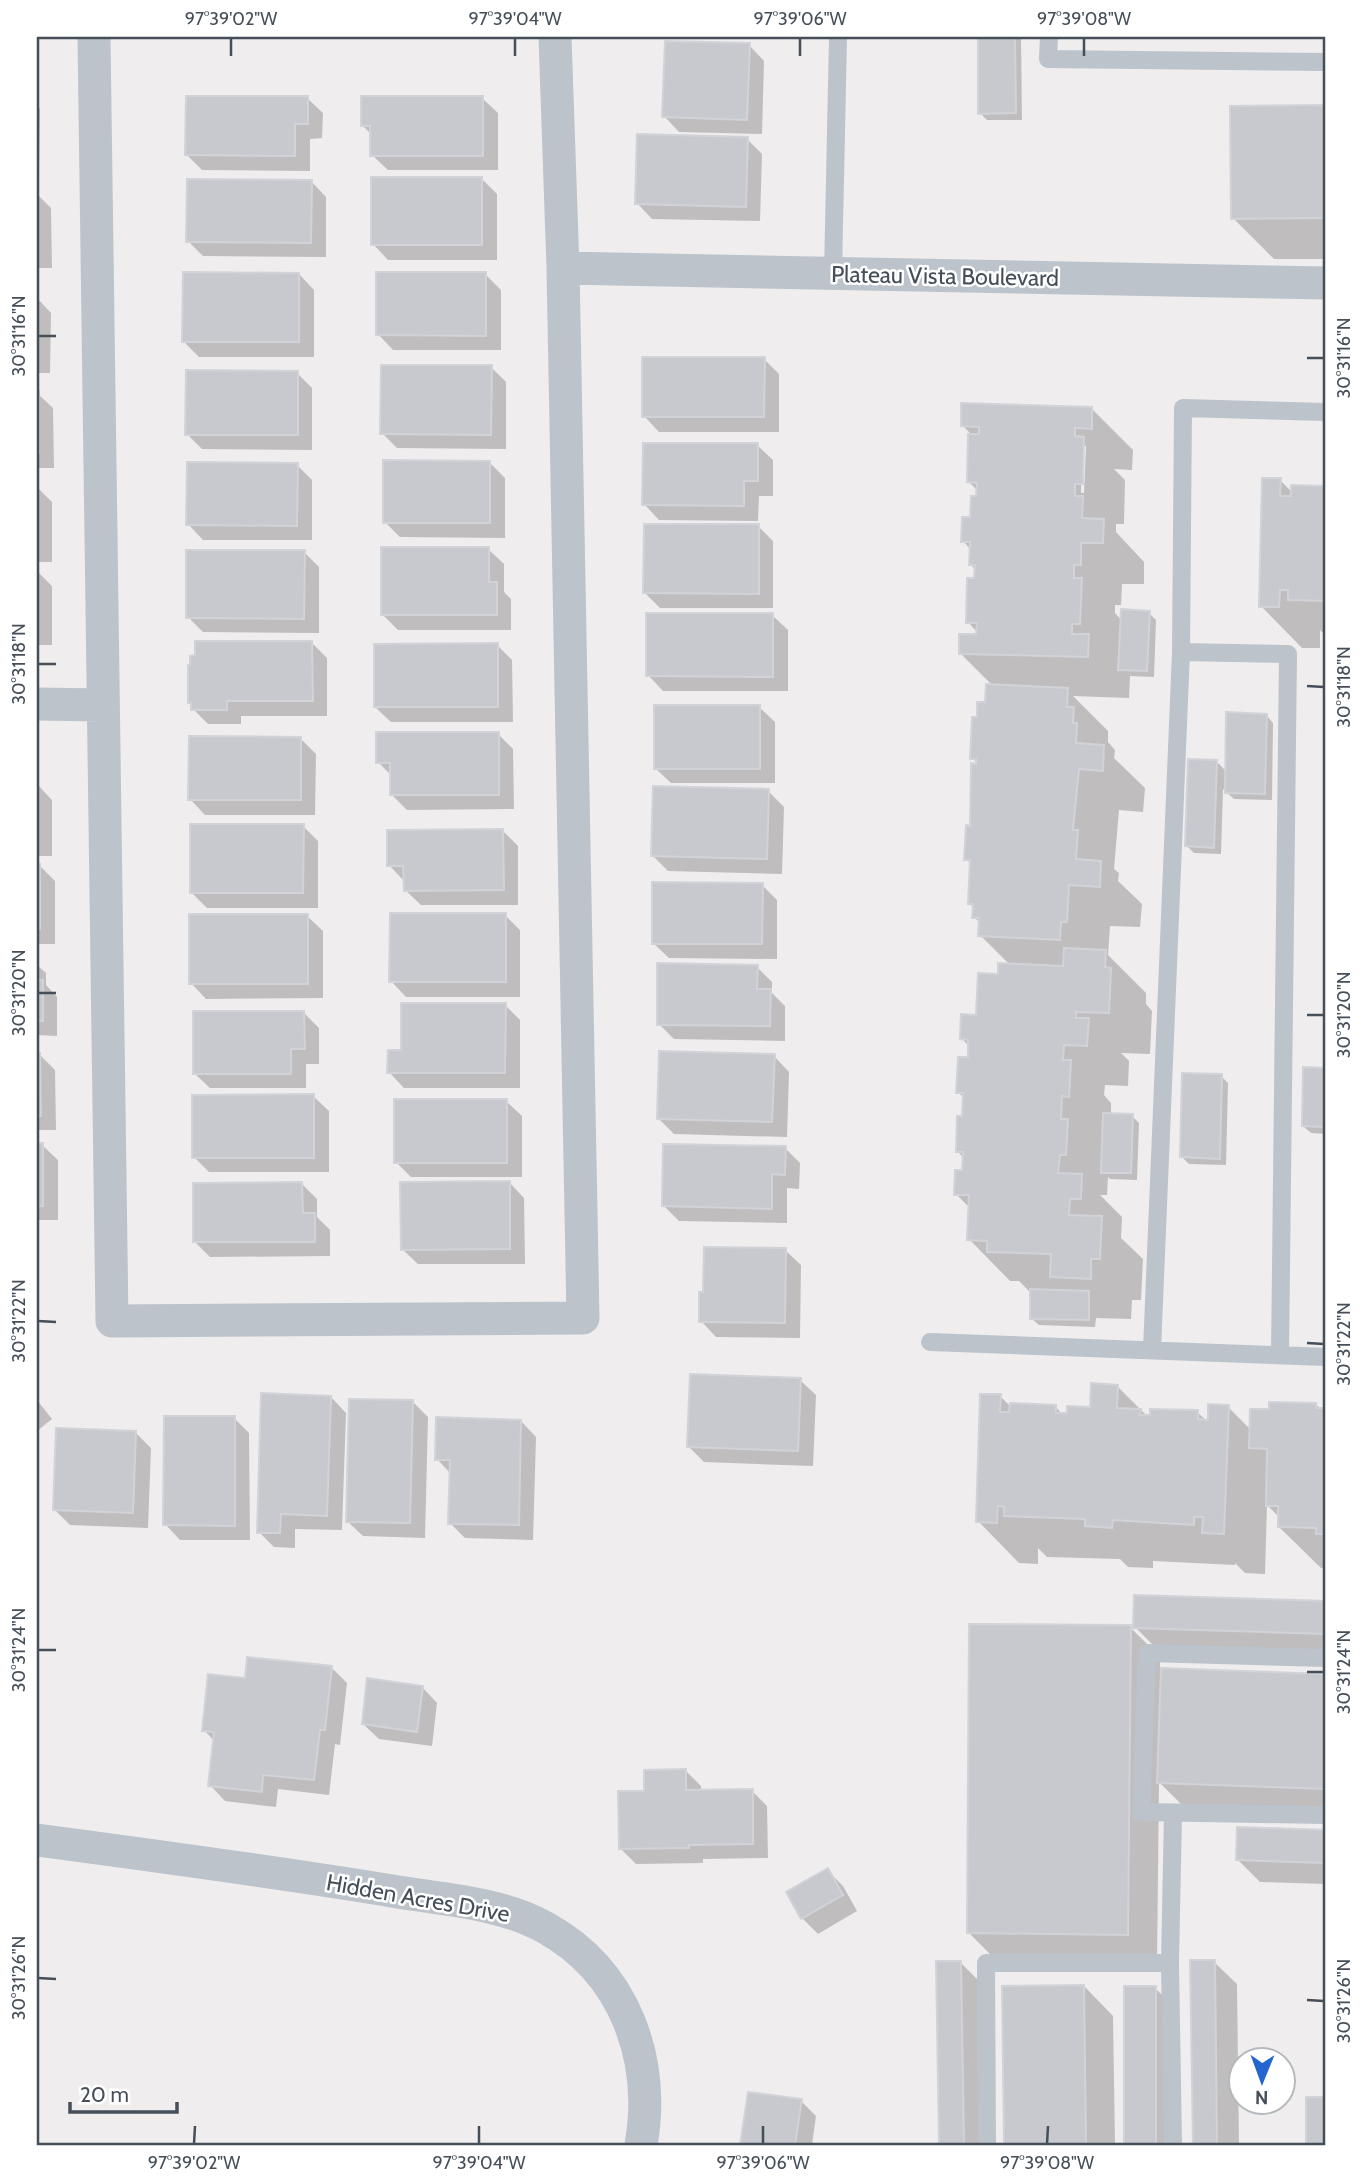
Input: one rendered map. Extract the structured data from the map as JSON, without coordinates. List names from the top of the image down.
{
  "streets": {
    "street": ["Plateau Vista Boulevard", "Hidden Acres Drive"]
  },
  "scale_bar": "20 m",
  "north": "bottom",
  "coordinates": [
    "97°39'02\"W",
    "97°39'04\"W",
    "97°39'06\"W",
    "97°39'08\"W",
    "30°31'16\"N",
    "30°31'18\"N",
    "30°31'20\"N",
    "30°31'22\"N",
    "30°31'24\"N",
    "30°31'26\"N"
  ]
}
